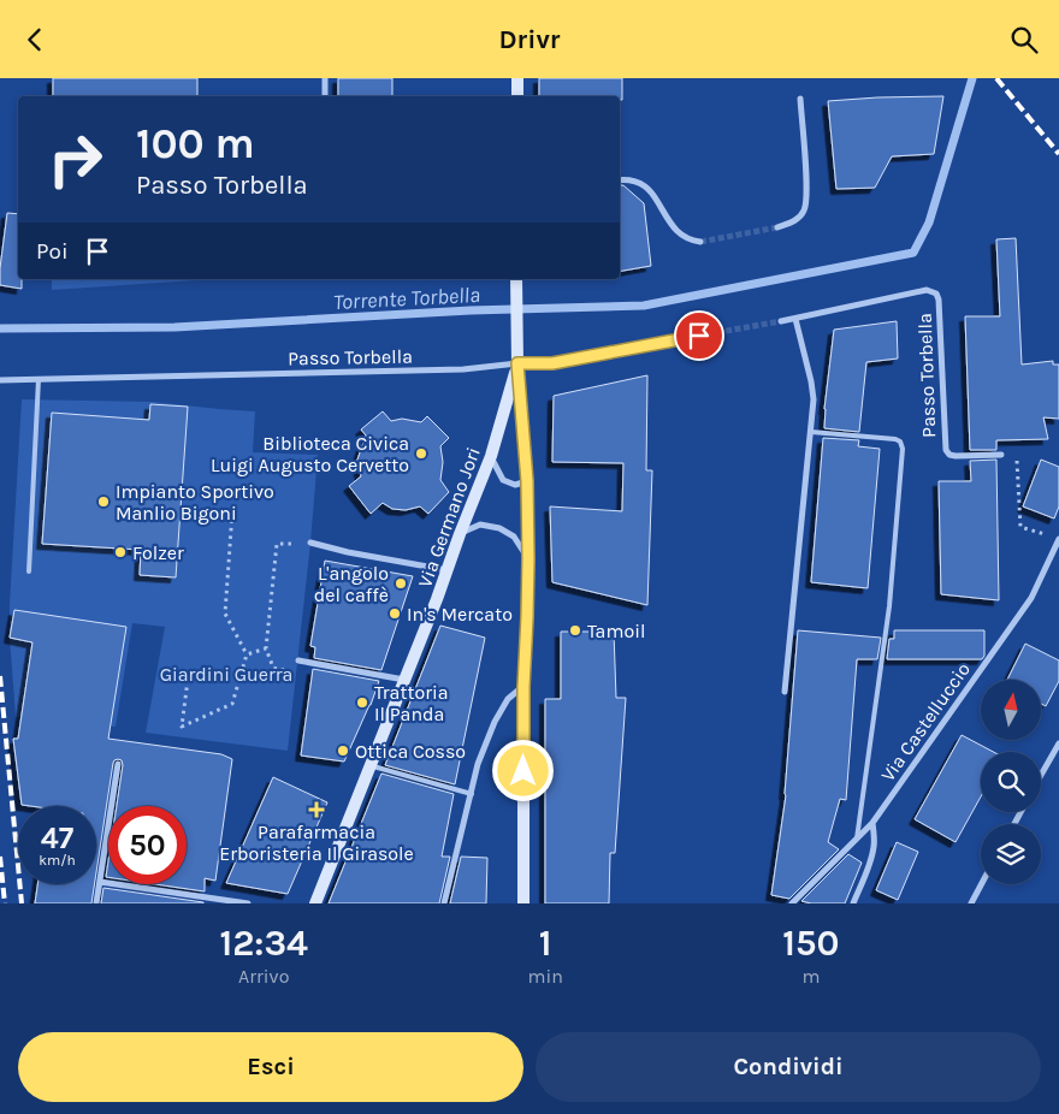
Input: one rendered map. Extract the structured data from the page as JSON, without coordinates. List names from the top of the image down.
{
  "streets": {
    "main road": ["Via Germano Jori"],
    "street": ["Passo Torbella", "Via Castelluccio"]
  },
  "crossings": [
    ["Passo Torbella", "Via Germano Jori"]
  ],
  "water": ["Torrente Torbella"],
  "parks": ["Giardini Guerra"],
  "places": {
    "other": [
      "Biblioteca Civica Luigi Augusto Cervetto",
      "Impianto Sportivo Manlio Bigoni",
      "Folzer",
      "L'angolo del caffè",
      "In's Mercato",
      "Tamoil",
      "Trattoria Il Panda",
      "Ottica Cosso"
    ],
    "health": ["Parafarmacia Erboristeria Il Girasole"]
  },
  "north": "top",
  "page": {
    "header": "Drivr",
    "turn": ["100 m", "Passo Torbella"],
    "then": "Poi",
    "speed": "47 km/h",
    "limit": "50",
    "eta": [
      "12:34",
      "Arrivo",
      "1",
      "min",
      "150",
      "m"
    ],
    "buttons": ["Esci", "Condividi"]
  }
}
